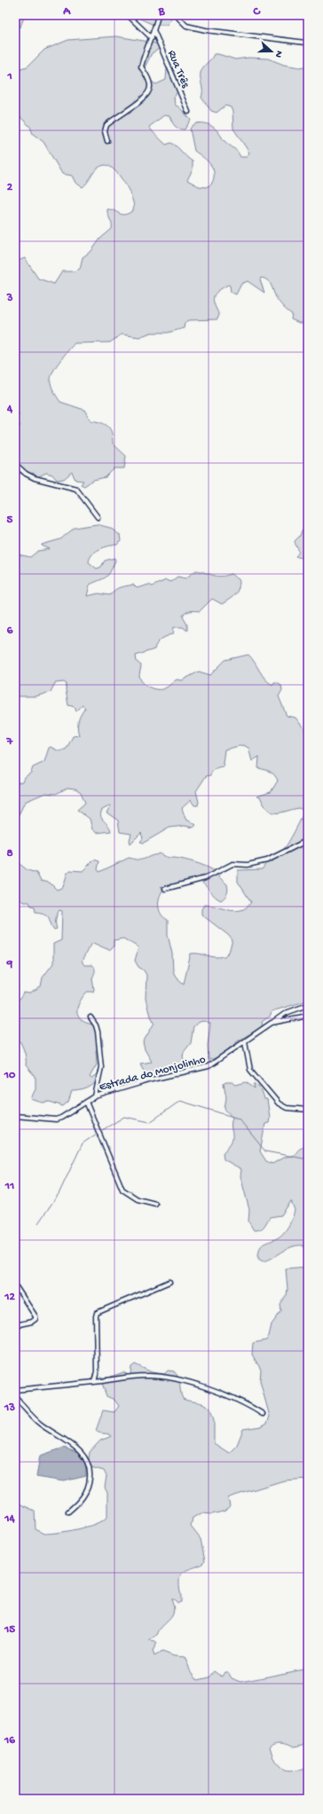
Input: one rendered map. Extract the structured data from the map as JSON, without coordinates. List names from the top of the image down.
{
  "streets": {
    "street": ["Rua Três", "Estrada do Monjolinho"]
  },
  "north": "right",
  "grid": {
    "columns": ["A", "B", "C"],
    "rows": [
      "1",
      "2",
      "3",
      "4",
      "5",
      "6",
      "7",
      "8",
      "9",
      "10",
      "11",
      "12",
      "13",
      "14",
      "15",
      "16"
    ]
  }
}
